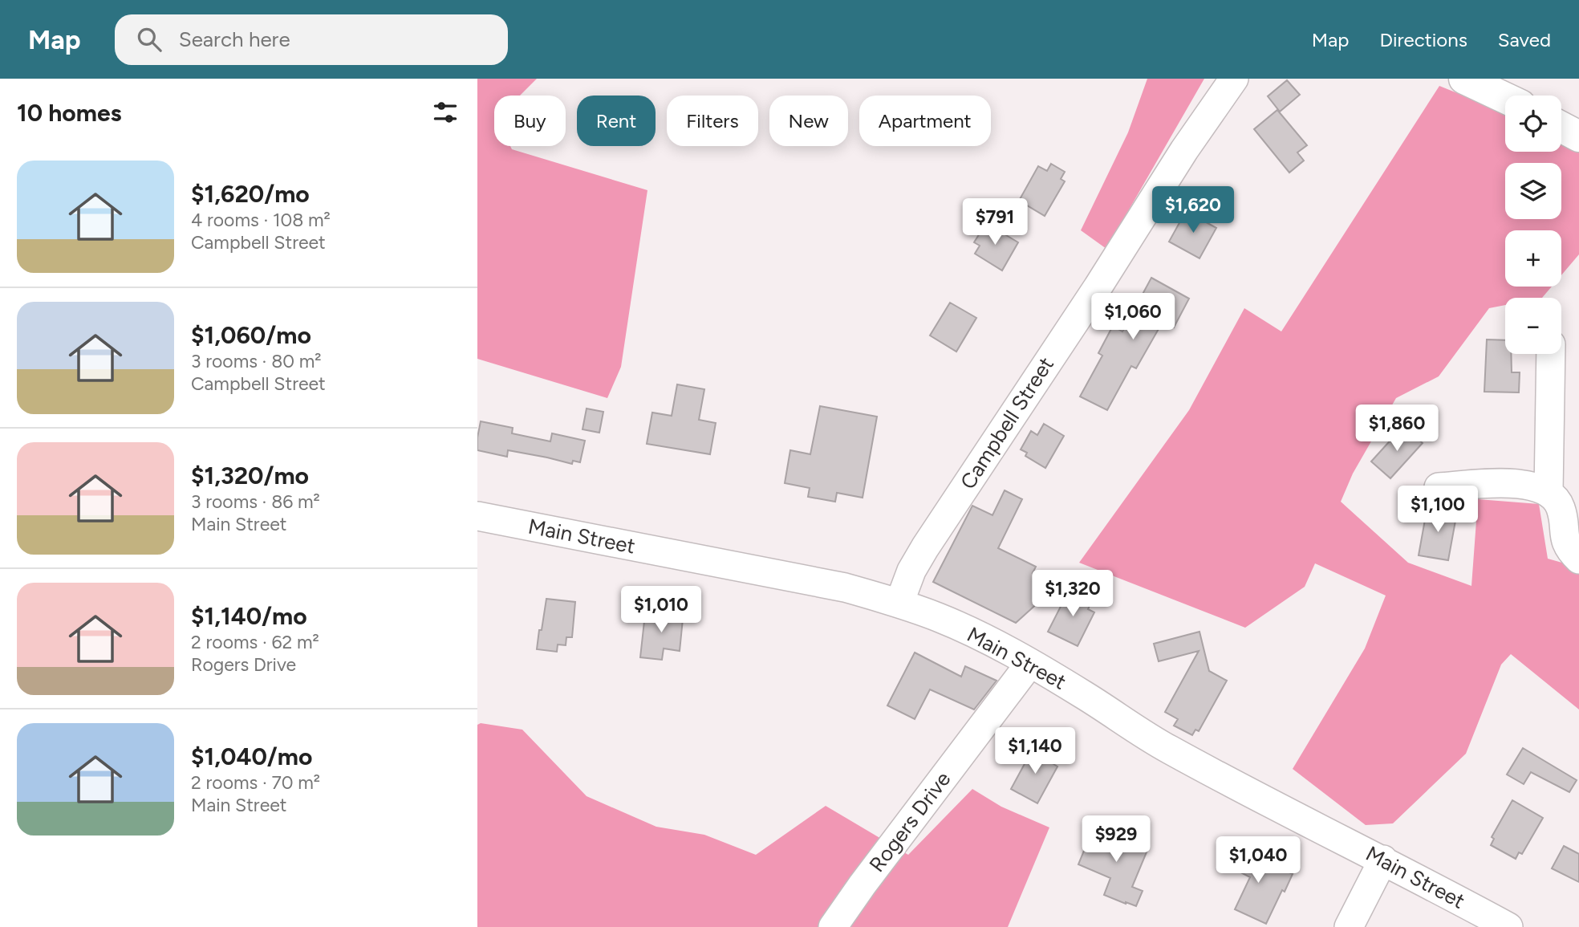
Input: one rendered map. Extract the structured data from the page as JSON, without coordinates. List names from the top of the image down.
{
  "streets": {
    "street": ["Campbell Street", "Main Street", "Rogers Drive"]
  },
  "crossings": [
    ["Campbell Street", "Main Street"],
    ["Main Street", "Rogers Drive"]
  ],
  "page": {
    "header": "Map",
    "search": "Search here",
    "nav": ["Map", "Directions", "Saved"],
    "heading": "10 homes",
    "map_buttons": ["+", "−"],
    "chip": [
      "Buy",
      "Rent",
      "Filters",
      "New",
      "Apartment"
    ],
    "list": [
      {
        "name": "$1,620/mo",
        "note": "4 rooms · 108 m² · Campbell Street"
      },
      {
        "name": "$1,060/mo",
        "note": "3 rooms · 80 m² · Campbell Street"
      },
      {
        "name": "$1,320/mo",
        "note": "3 rooms · 86 m² · Main Street"
      },
      {
        "name": "$1,140/mo",
        "note": "2 rooms · 62 m² · Rogers Drive"
      },
      {
        "name": "$1,040/mo",
        "note": "2 rooms · 70 m² · Main Street"
      }
    ],
    "price": [
      "$1,620",
      "$791",
      "$1,060",
      "$1,860",
      "$1,100",
      "$1,320",
      "$1,010",
      "$1,140",
      "$929",
      "$1,040"
    ]
  }
}
